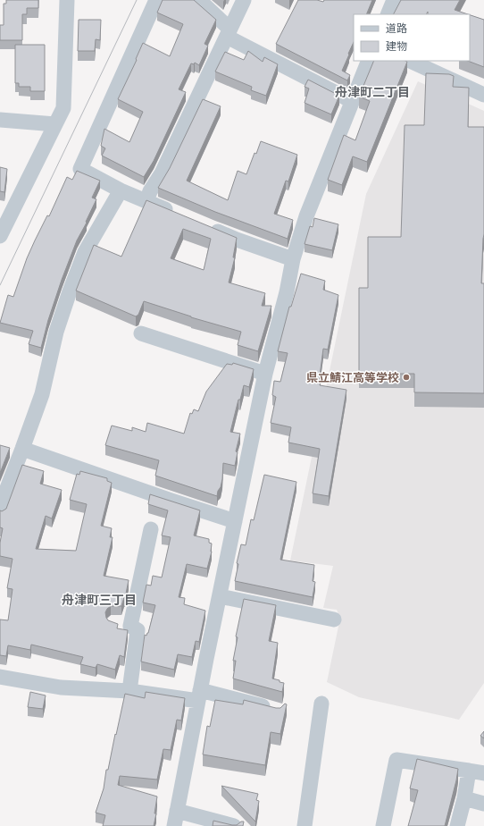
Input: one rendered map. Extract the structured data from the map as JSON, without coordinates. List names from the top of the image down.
{
  "districts": ["舟津町二丁目", "舟津町三丁目"],
  "places": ["県立鯖江高等学校"],
  "legend": ["道路", "建物"]
}
